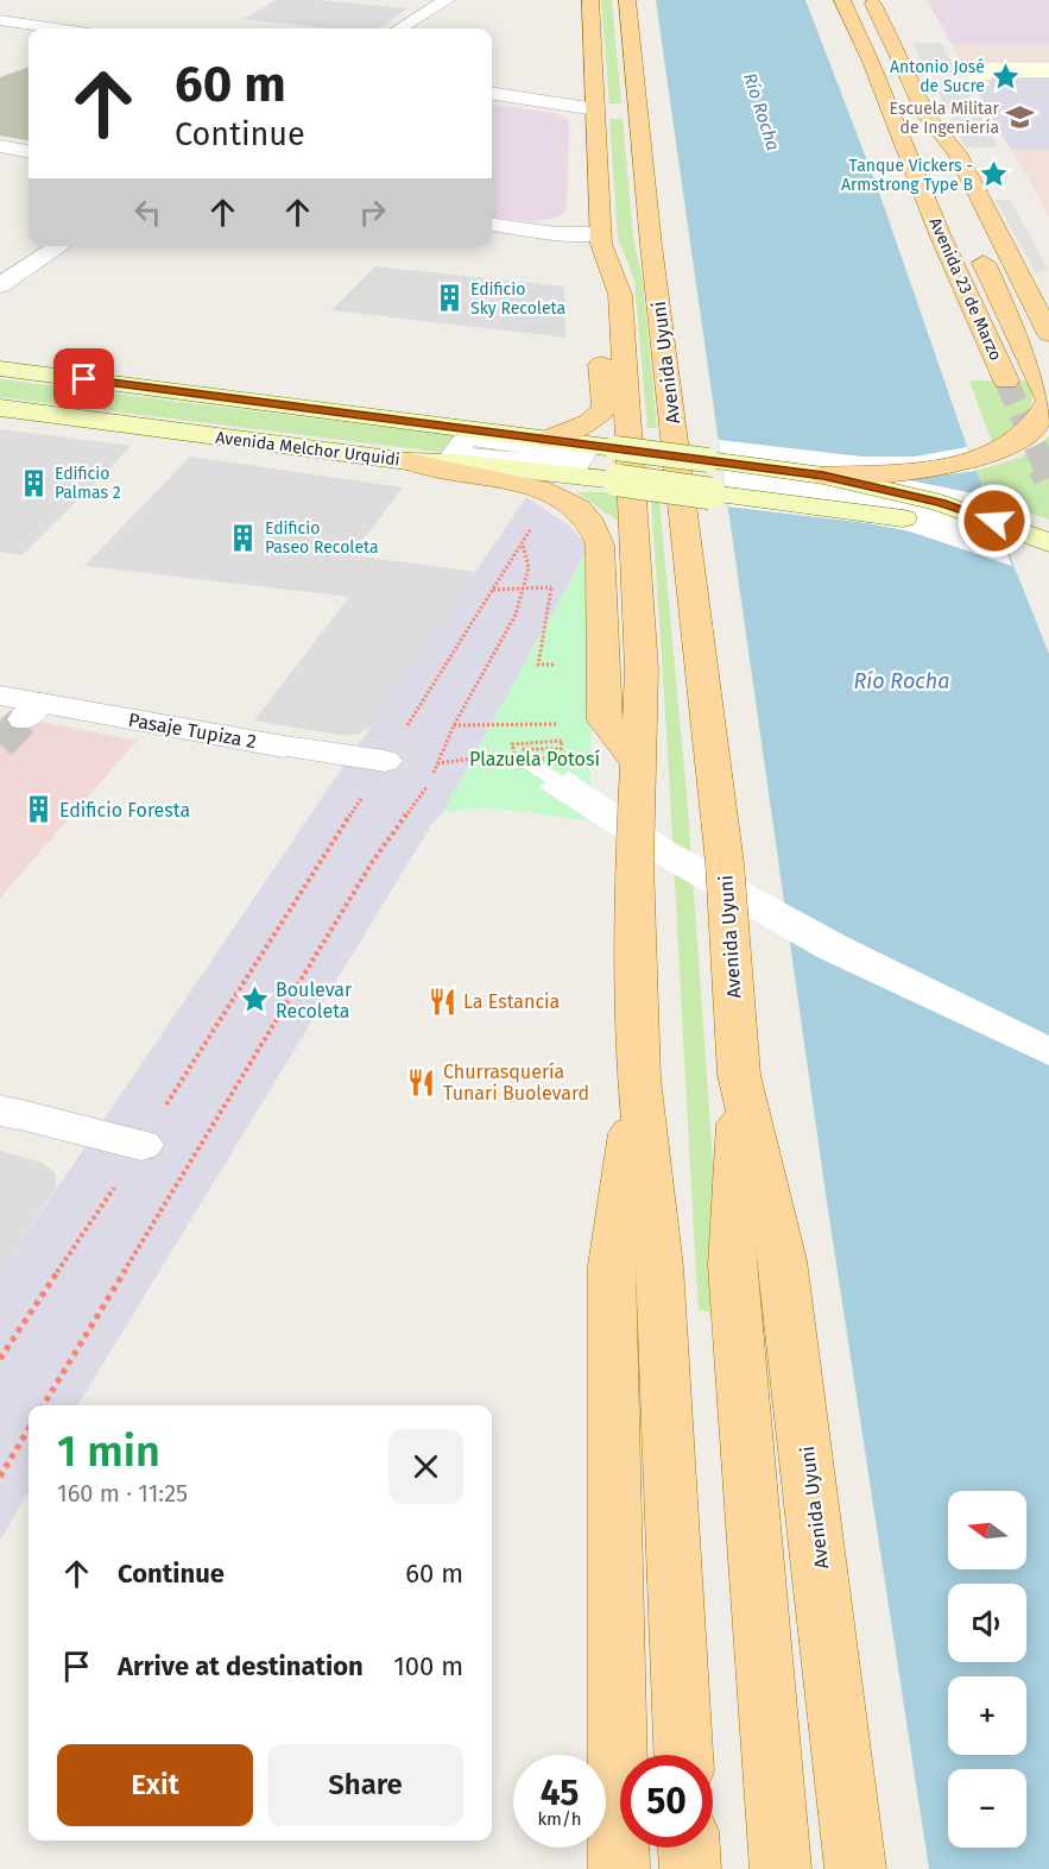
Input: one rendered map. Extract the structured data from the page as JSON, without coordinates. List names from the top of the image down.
{
  "streets": {
    "main road": ["Avenida 23 de Marzo", "Avenida Uyuni", "Avenida Melchor Urquidi"],
    "street": ["Pasaje Tupiza 2"]
  },
  "water": ["Río Rocha"],
  "parks": ["Plazuela Potosí"],
  "places": {
    "place": ["Antonio José de Sucre", "Tanque Vickers - Armstrong Type B", "Boulevar Recoleta"],
    "school or university": ["Escuela Militar de Ingeniería"],
    "building": [
      "Edificio Sky Recoleta",
      "Edificio Palmas 2",
      "Edificio Paseo Recoleta",
      "Edificio Foresta"
    ],
    "restaurant": ["La Estancia", "Churrasquería Tunari Buolevard"]
  },
  "north": "left",
  "page": {
    "turn": ["60 m", "Continue"],
    "heading": ["1 min", "160 m · 11:25"],
    "map_buttons": ["+", "−"],
    "list": [
      {
        "name": "Continue",
        "value": "60 m"
      },
      {
        "name": "Arrive at destination",
        "value": "100 m"
      }
    ],
    "buttons": ["Exit", "Share"],
    "speed": "45 km/h",
    "limit": "50"
  }
}
